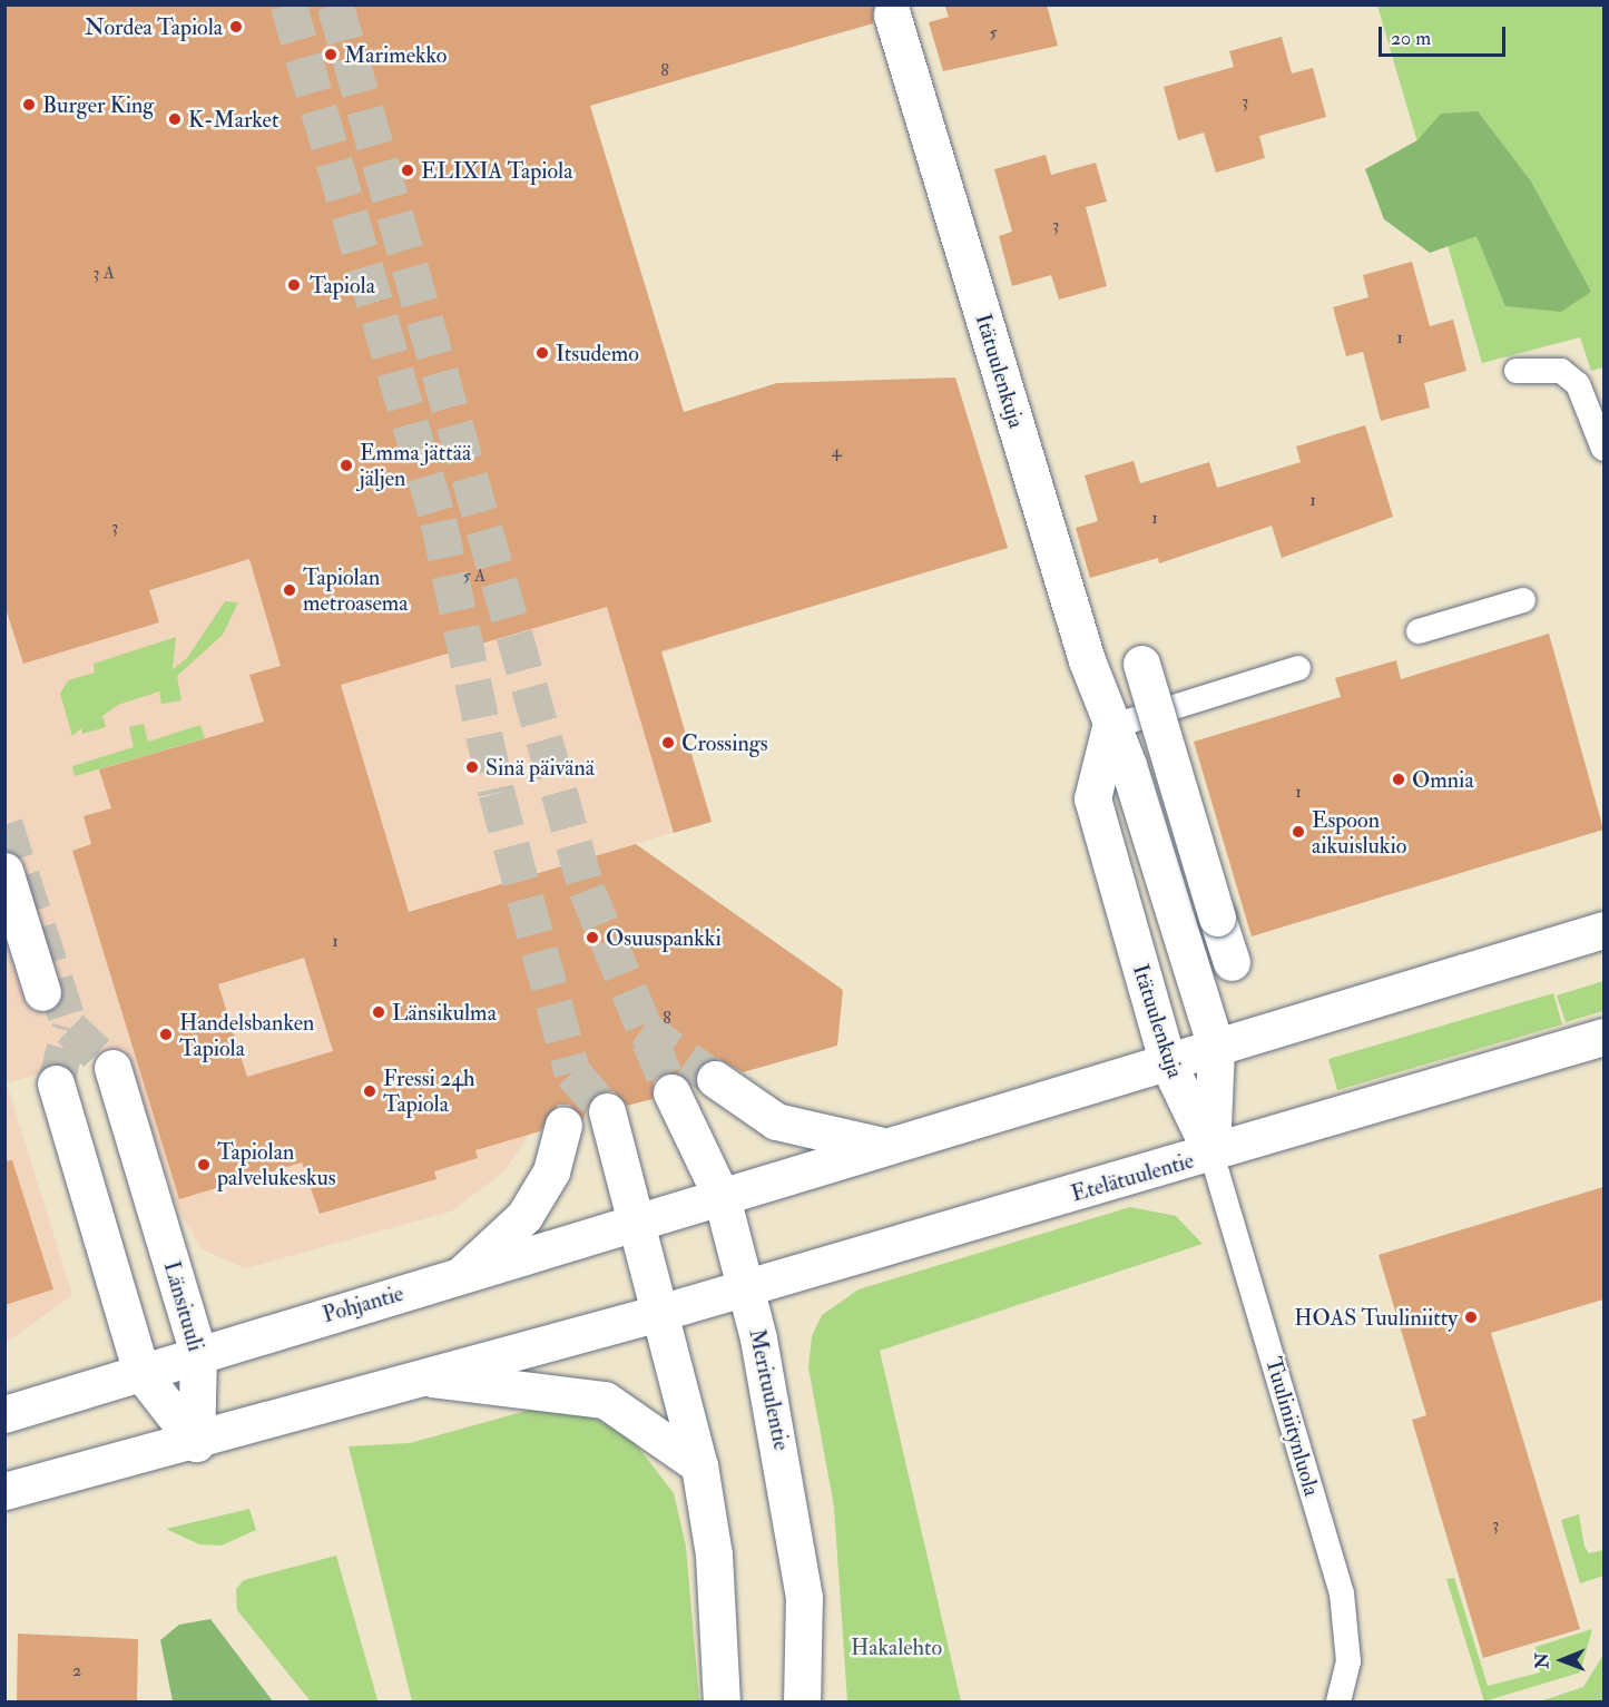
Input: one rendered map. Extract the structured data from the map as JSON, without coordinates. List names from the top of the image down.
{
  "streets": {
    "main road": [
      "Itätuulenkuja",
      "Etelätuulentie",
      "Pohjantie",
      "Länsituuli",
      "Merituulentie"
    ],
    "lane": ["Tuuliniitynluola"]
  },
  "crossings": [
    ["Itätuulenkuja", "Etelätuulentie"],
    ["Itätuulenkuja", "Tuuliniitynluola"],
    ["Etelätuulentie", "Merituulentie"],
    ["Etelätuulentie", "Tuuliniitynluola"],
    ["Pohjantie", "Länsituuli"],
    ["Pohjantie", "Merituulentie"]
  ],
  "parks": ["Hakalehto"],
  "places": [
    "Nordea Tapiola",
    "Marimekko",
    "Burger King",
    "K-Market",
    "ELIXIA Tapiola",
    "Tapiola",
    "Itsudemo",
    "Emma jättää jäljen",
    "Tapiolan metroasema",
    "Crossings",
    "Sinä päivänä",
    "Omnia",
    "Espoon aikuislukio",
    "Osuuspankki",
    "Länsikulma",
    "Handelsbanken Tapiola",
    "Fressi 24h Tapiola",
    "Tapiolan palvelukeskus",
    "HOAS Tuuliniitty"
  ],
  "house_numbers": [
    "5",
    "8",
    "3",
    "3",
    "3 A",
    "1",
    "4",
    "1",
    "1",
    "3",
    "5 A",
    "1",
    "1",
    "8",
    "3",
    "2"
  ],
  "scale_bar": "20 m",
  "north": "left"
}
